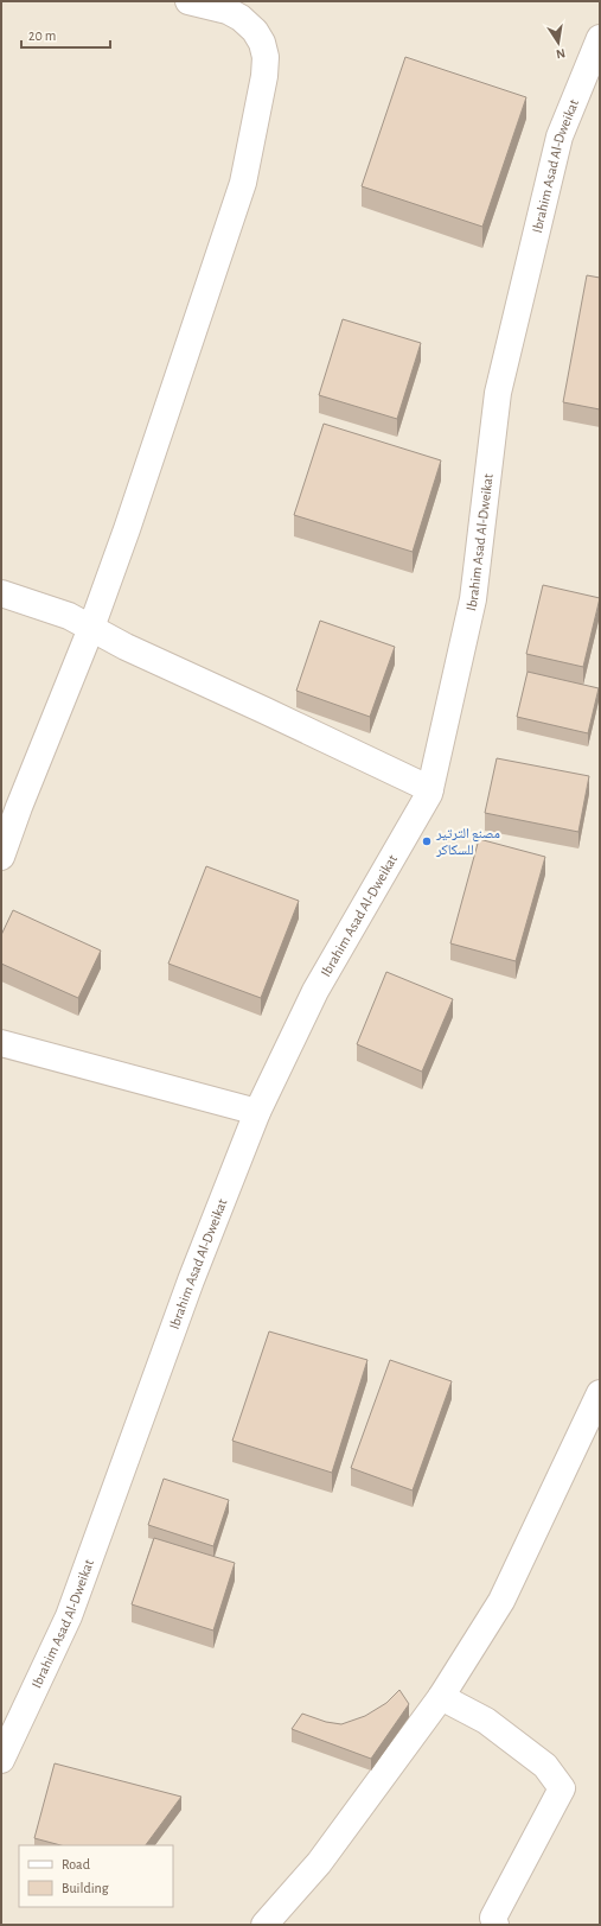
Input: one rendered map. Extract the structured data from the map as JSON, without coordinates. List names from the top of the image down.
{
  "streets": {
    "street": ["Ibrahim Asad Al-Dweikat"]
  },
  "places": ["مصنع الترتير للسكاكر"],
  "legend": ["Road", "Building"],
  "scale_bar": "20 m",
  "north": "bottom"
}
